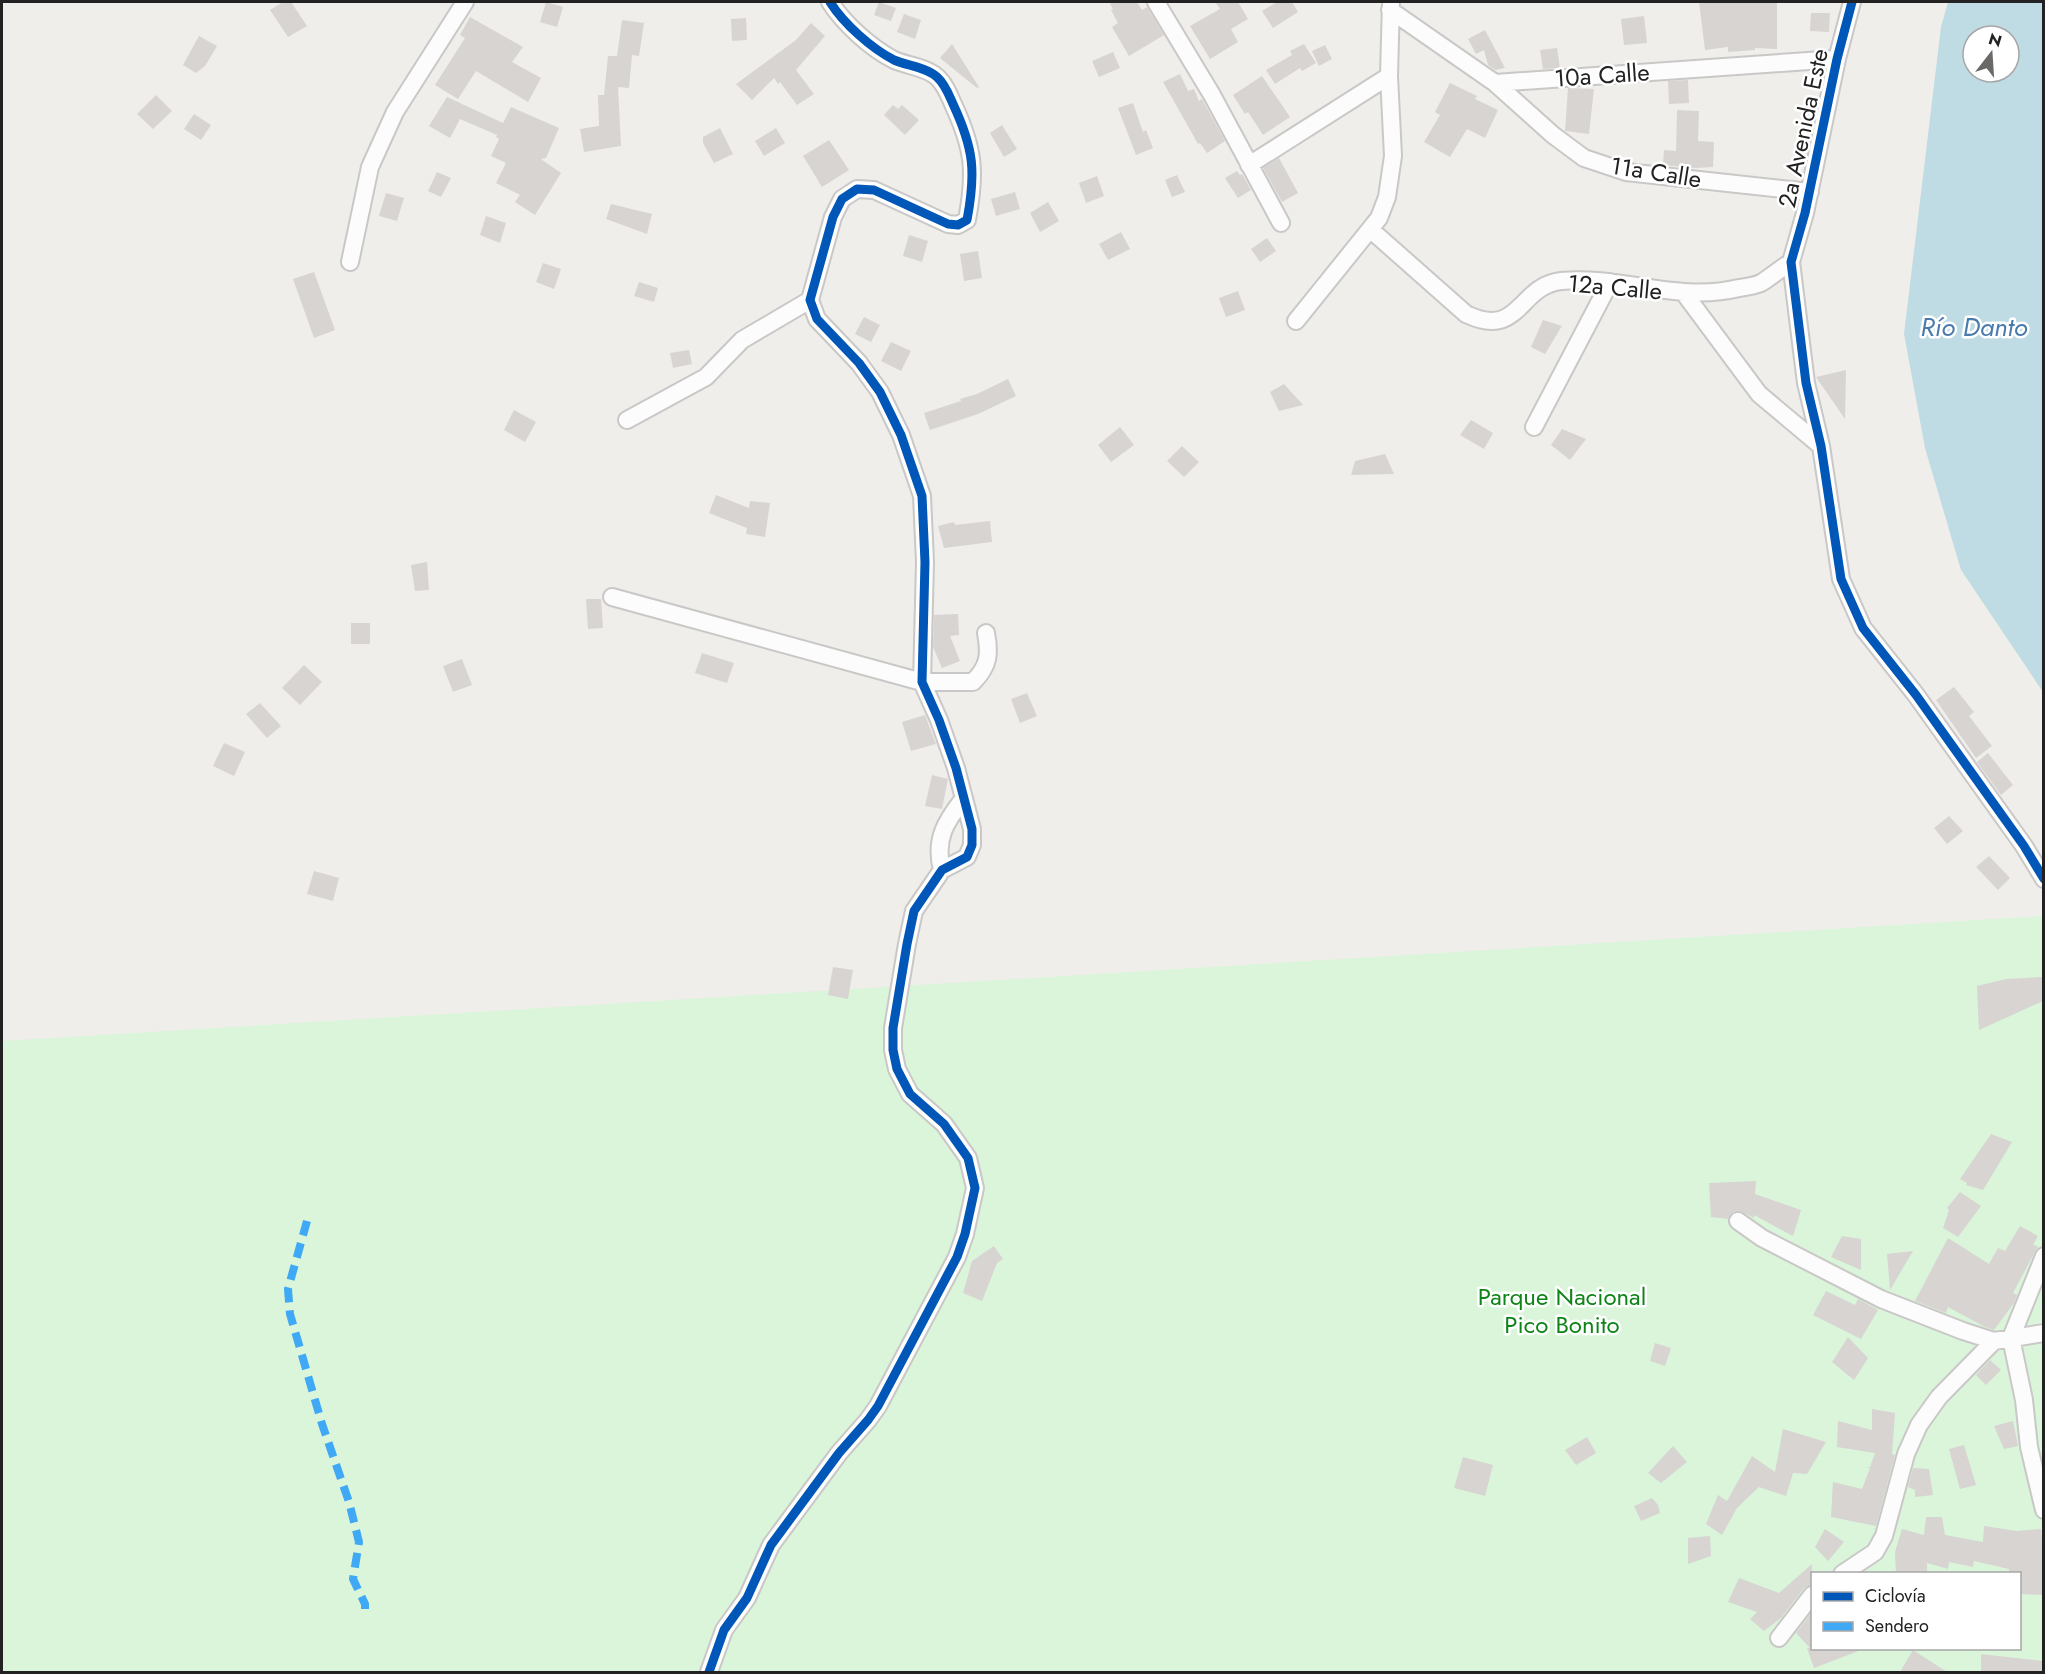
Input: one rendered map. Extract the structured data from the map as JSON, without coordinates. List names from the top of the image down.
{
  "streets": {
    "street": [
      "10a Calle",
      "2a Avenida Este",
      "11a Calle",
      "12a Calle"
    ]
  },
  "crossings": [
    ["10a Calle", "2a Avenida Este"],
    ["10a Calle", "11a Calle"],
    ["2a Avenida Este", "11a Calle"],
    ["2a Avenida Este", "12a Calle"]
  ],
  "water": ["Río Danto"],
  "parks": ["Parque Nacional Pico Bonito"],
  "legend": ["Ciclovía", "Sendero"],
  "north": "top"
}
